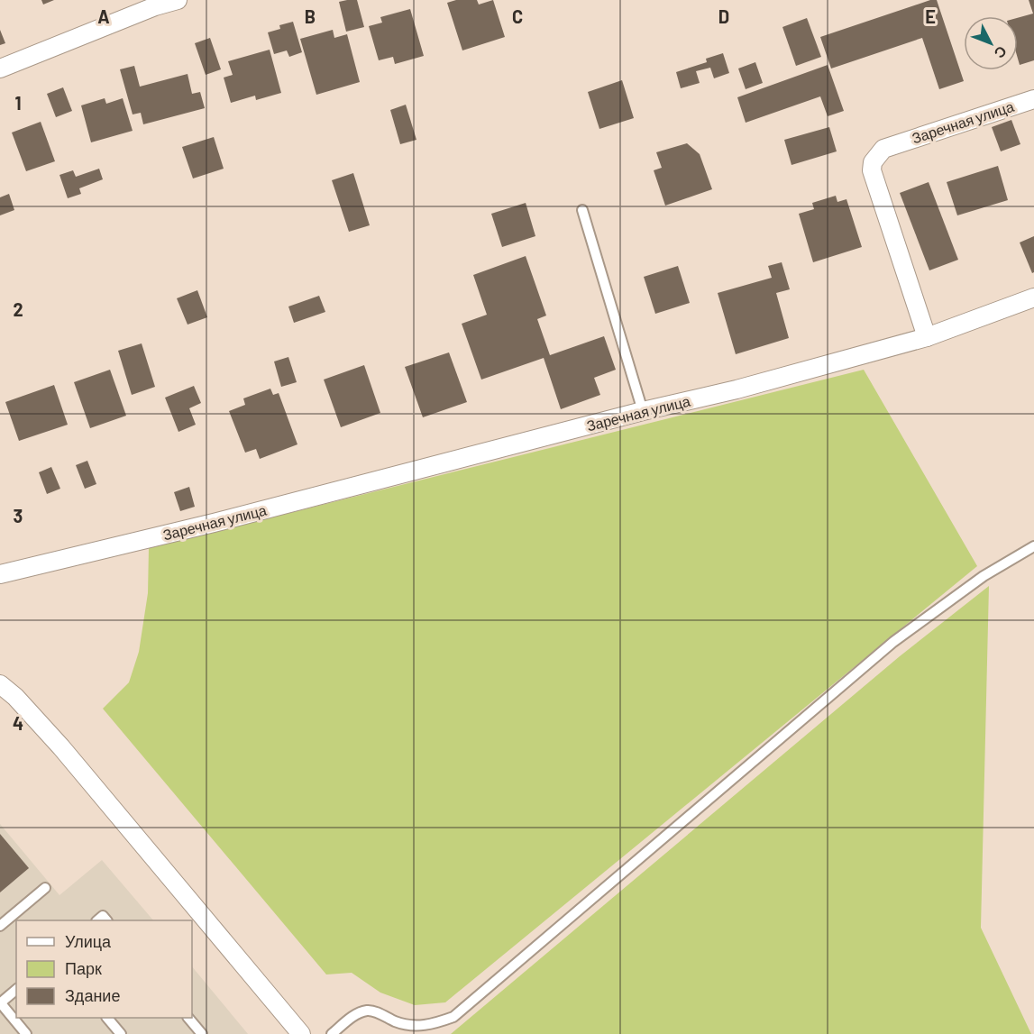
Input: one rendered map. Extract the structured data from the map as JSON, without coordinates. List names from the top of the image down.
{
  "streets": {
    "street": ["Заречная улица"]
  },
  "legend": ["Улица", "Парк", "Здание"],
  "north": "bottom right",
  "grid": {
    "columns": [
      "A",
      "B",
      "C",
      "D",
      "E"
    ],
    "rows": [
      "1",
      "2",
      "3",
      "4"
    ]
  }
}
